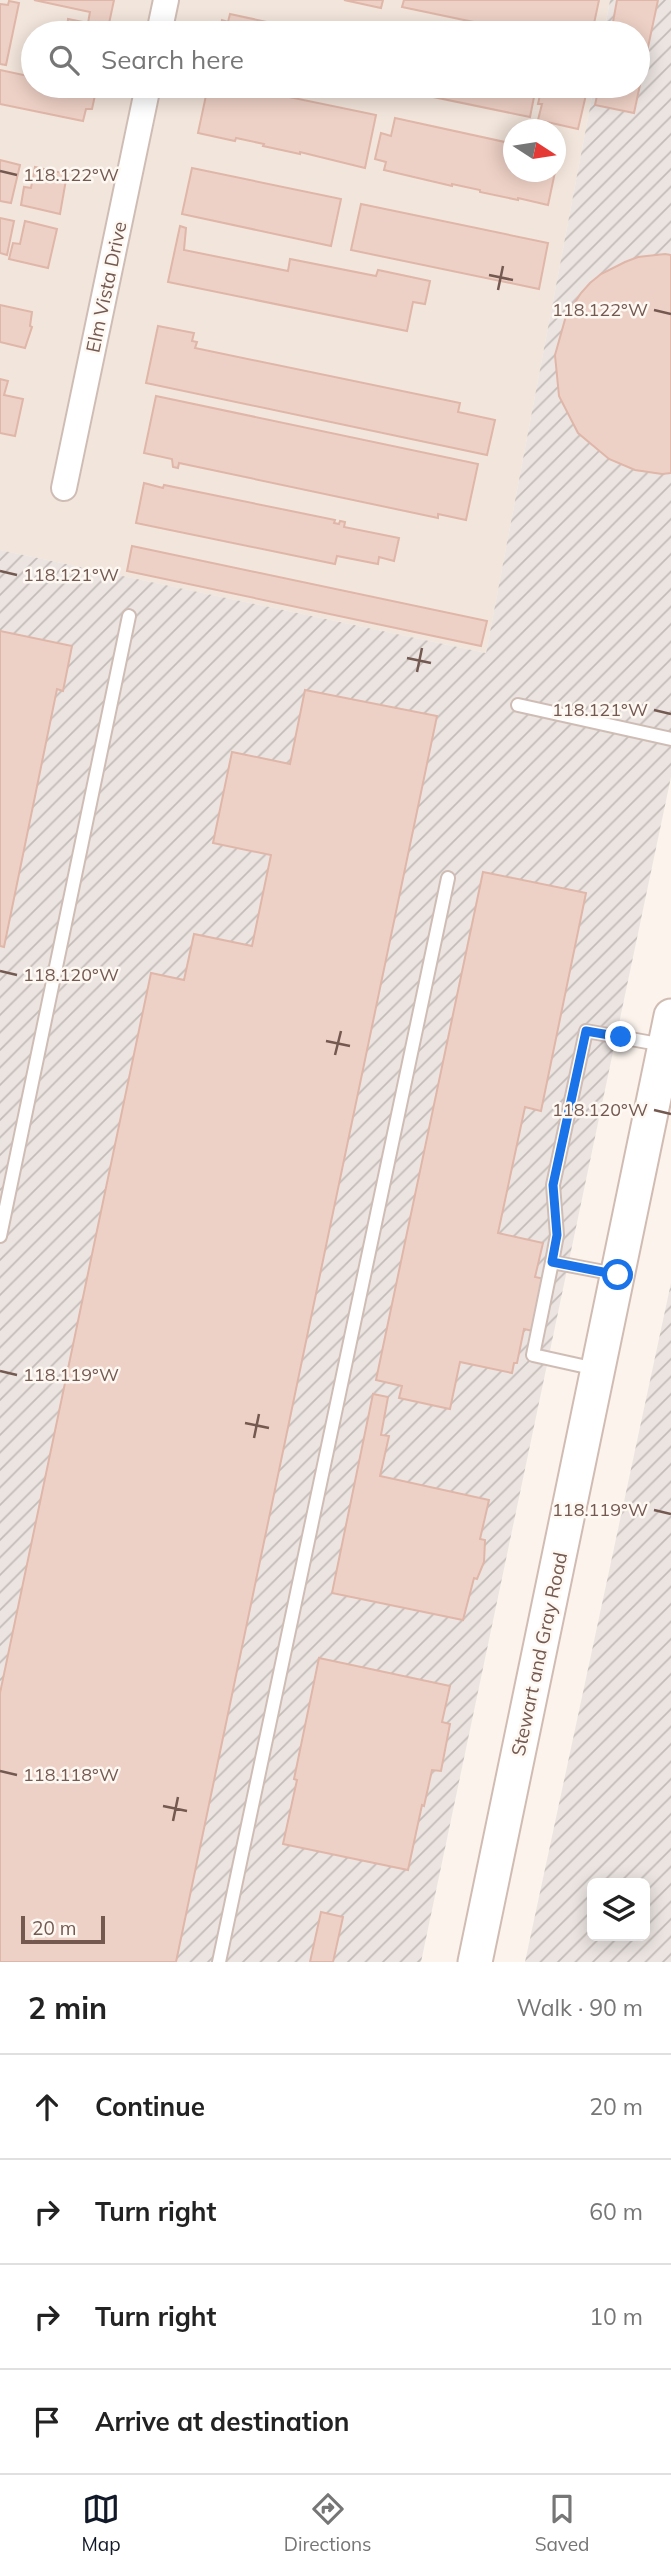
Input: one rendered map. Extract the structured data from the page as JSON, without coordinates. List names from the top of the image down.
{
  "streets": {
    "main road": ["Stewart and Gray Road"],
    "street": ["Elm Vista Drive"]
  },
  "scale_bar": "20 m",
  "north": "right",
  "page": {
    "search": "Search here",
    "scale": "20 m",
    "heading": ["2 min", "Walk · 90 m"],
    "list": [
      ["Continue", "20 m"],
      ["Turn right", "60 m"],
      ["Turn right", "10 m"],
      "Arrive at destination"
    ],
    "nav": ["Map", "Directions", "Saved"]
  },
  "coordinates": [
    "118.122°W",
    "118.121°W",
    "118.120°W",
    "118.119°W",
    "118.118°W"
  ]
}
